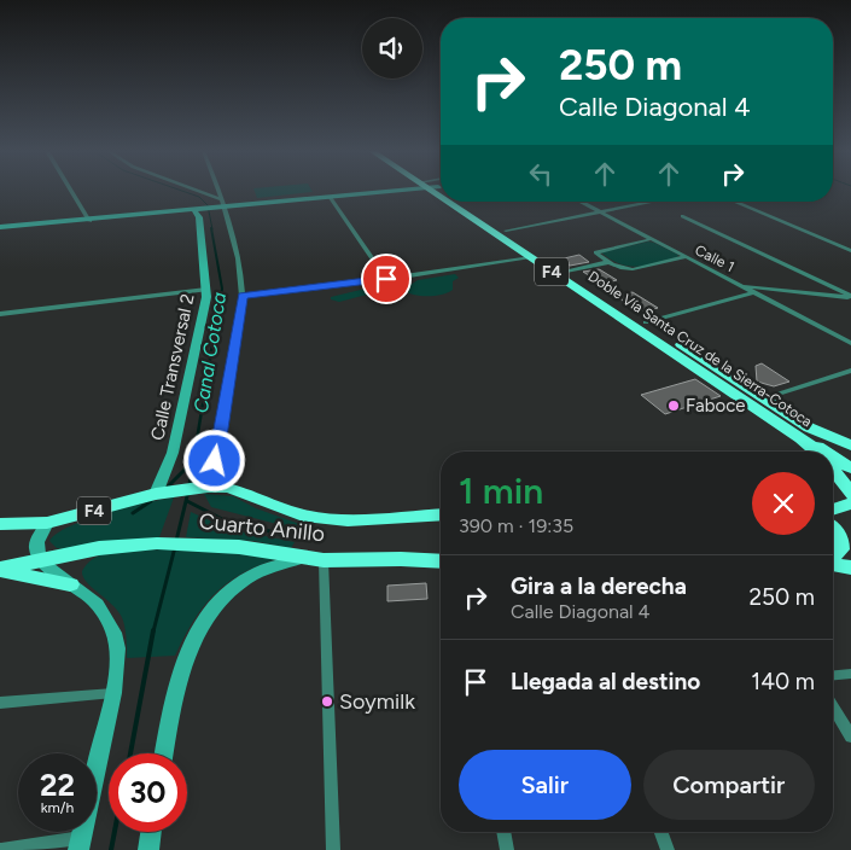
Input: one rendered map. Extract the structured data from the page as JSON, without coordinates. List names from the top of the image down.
{
  "streets": {
    "highway": ["F4", "Doble Vía Santa Cruz de la Sierra-Cotoca", "Cuarto Anillo"],
    "street": ["Calle 1", "Calle Transversal 2"]
  },
  "crossings": [
    ["Calle Transversal 2", "Cuarto Anillo"]
  ],
  "water": ["Canal Cotoca"],
  "places": ["Faboce", "Soymilk"],
  "page": {
    "turn": ["250 m", "Calle Diagonal 4"],
    "heading": ["1 min", "390 m · 19:35"],
    "list": [
      {
        "name": "Gira a la derecha",
        "note": "Calle Diagonal 4",
        "value": "250 m"
      },
      {
        "name": "Llegada al destino",
        "value": "140 m"
      }
    ],
    "buttons": ["Salir", "Compartir"],
    "speed": "22 km/h",
    "limit": "30"
  }
}
